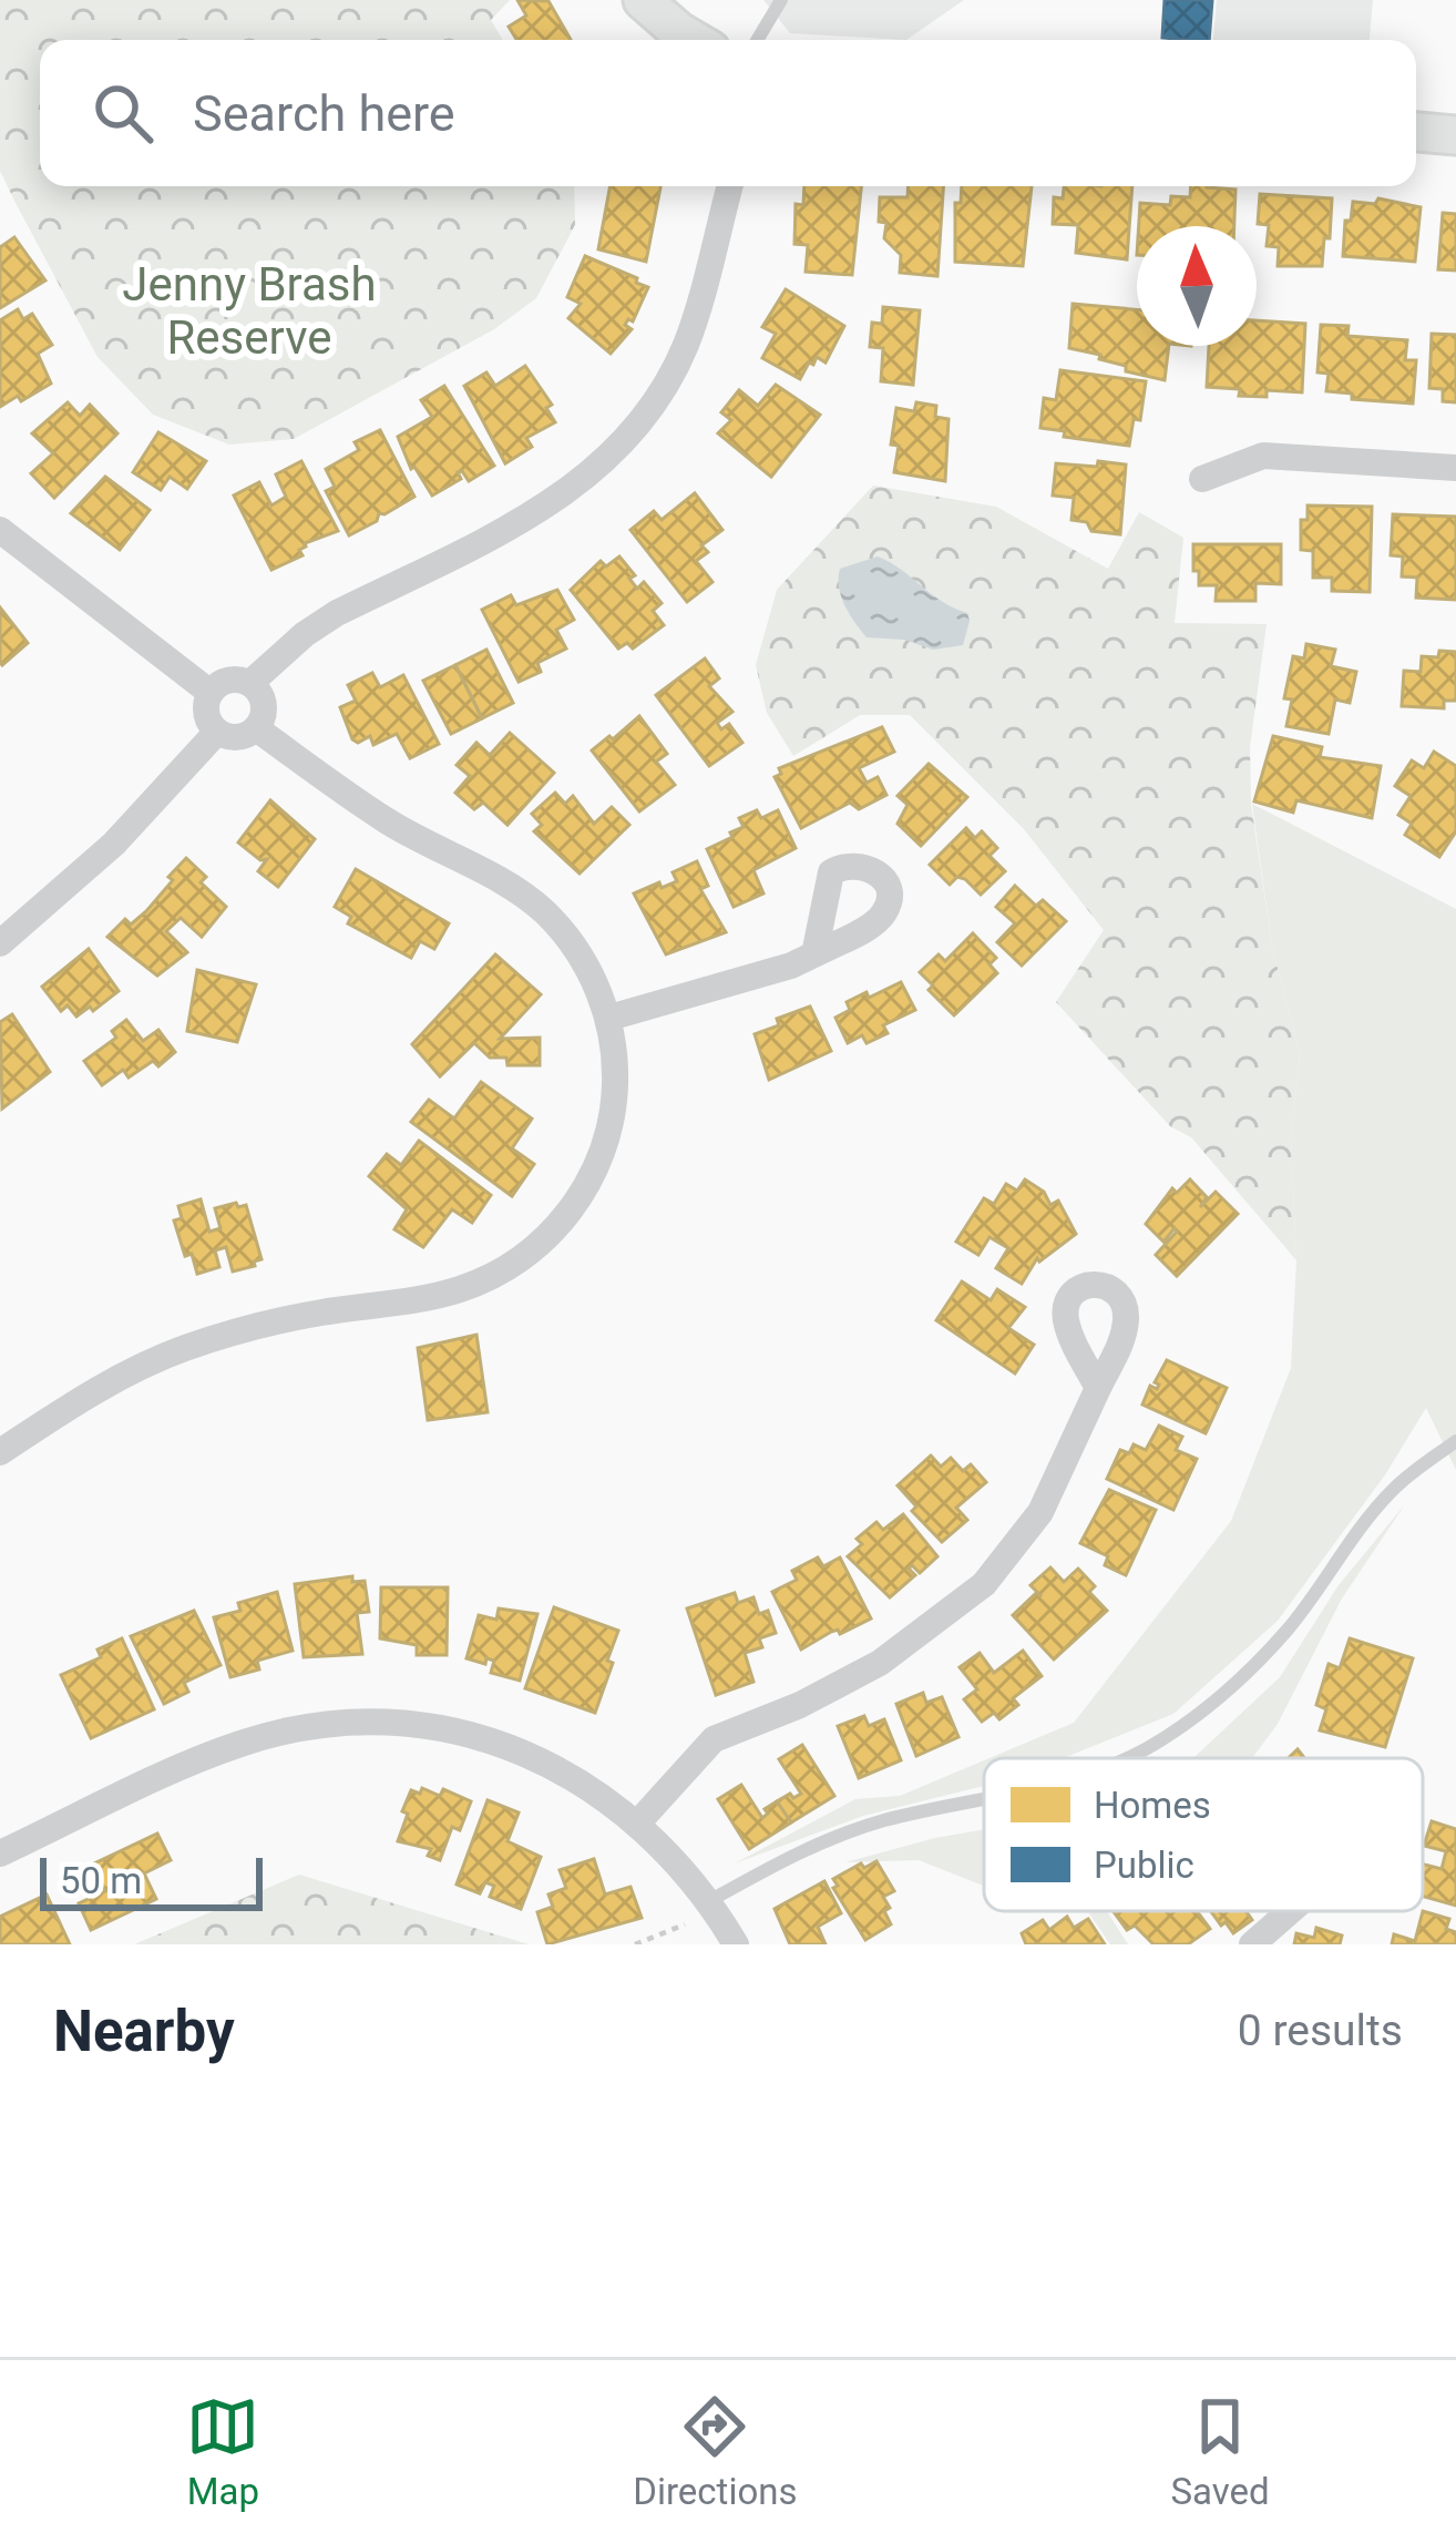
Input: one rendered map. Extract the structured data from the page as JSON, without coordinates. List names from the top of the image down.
{
  "parks": ["Jenny Brash Reserve"],
  "legend": ["Homes", "Public"],
  "scale_bar": "50 m",
  "north": "top",
  "page": {
    "search": "Search here",
    "scale": "50 m",
    "heading": ["Nearby", "0 results"],
    "nav": ["Map", "Directions", "Saved"]
  }
}
